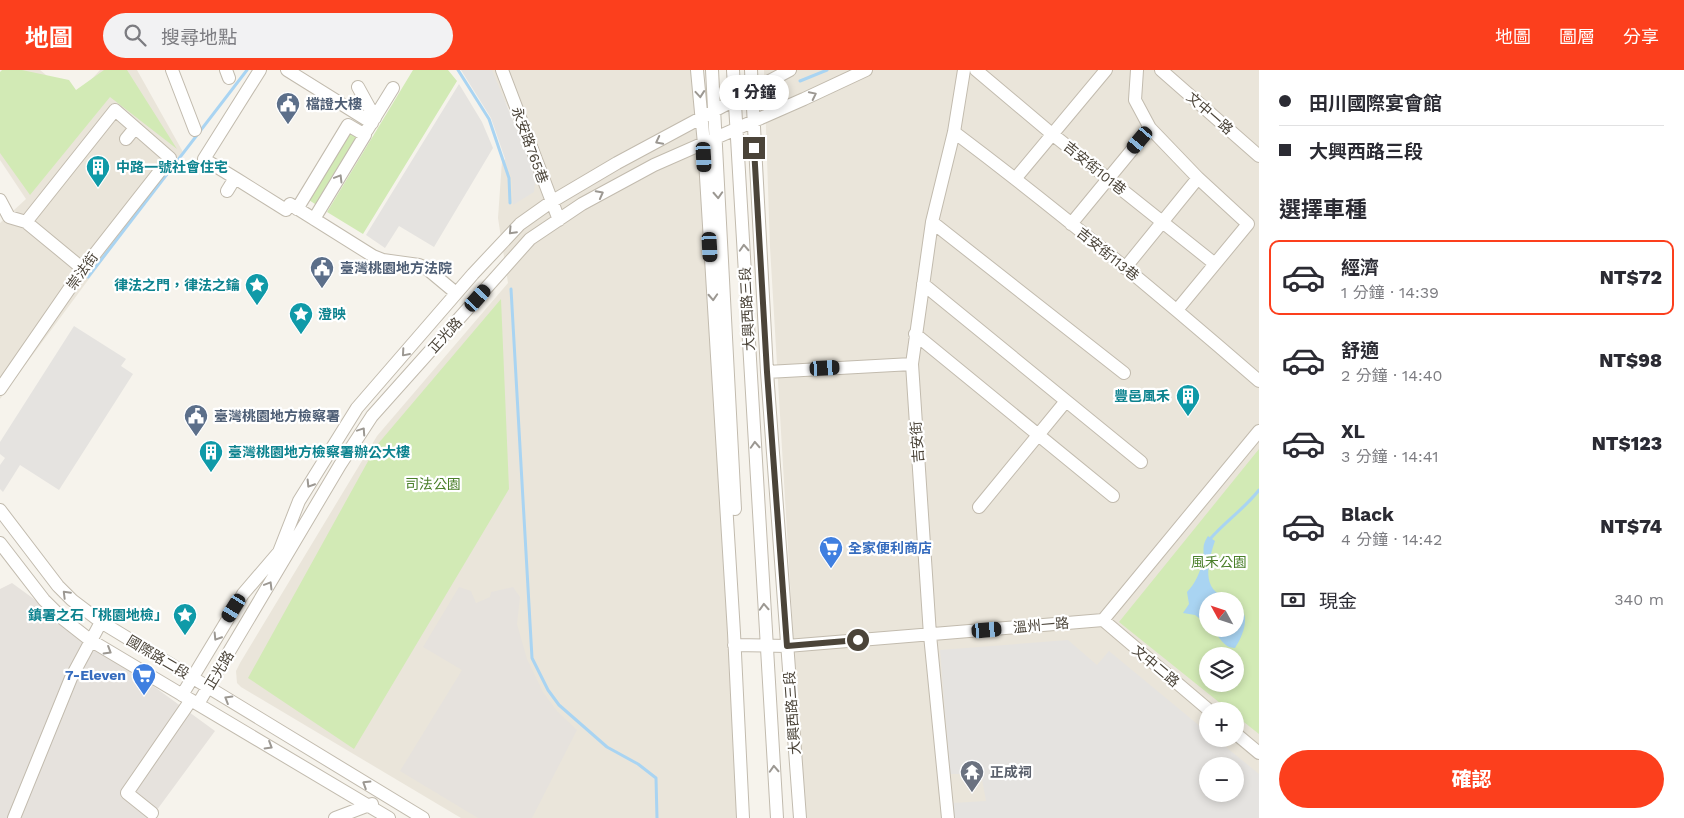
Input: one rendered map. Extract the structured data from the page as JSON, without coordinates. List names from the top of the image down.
{
  "streets": {
    "street": [
      "文中一路",
      "永安路765巷",
      "吉安街101巷",
      "吉安街113巷",
      "崇法街",
      "大興西路三段",
      "正光路",
      "吉安街",
      "溫州一路",
      "國際路二段",
      "文中二路"
    ]
  },
  "crossings": [
    ["永安路765巷", "正光路"],
    ["吉安街113巷", "吉安街"],
    ["大興西路三段", "正光路"],
    ["大興西路三段", "溫州一路"],
    ["正光路", "國際路二段"],
    ["吉安街", "溫州一路"],
    ["溫州一路", "文中二路"]
  ],
  "parks": ["司法公園", "風禾公園"],
  "places": {
    "public building": ["檔證大樓", "臺灣桃園地方法院", "臺灣桃園地方檢察署"],
    "building": ["中路一號社會住宅", "豐邑風禾", "臺灣桃園地方檢察署辦公大樓"],
    "place": ["律法之門，律法之鑰", "澄映", "鎮署之石「桃園地檢」"],
    "supermarket": ["全家便利商店", "7-Eleven"],
    "temple": ["正成祠"]
  },
  "north": "top left",
  "page": {
    "header": "地圖",
    "search": "搜尋地點",
    "nav": ["地圖", "圖層", "分享"],
    "banner": ["田川國際宴會館", "大興西路三段"],
    "bubble": "1 分鐘",
    "heading": "選擇車種",
    "list": [
      {
        "name": "經濟",
        "note": "1 分鐘 · 14:39",
        "value": "NT$72"
      },
      {
        "name": "舒適",
        "note": "2 分鐘 · 14:40",
        "value": "NT$98"
      },
      {
        "name": "XL",
        "note": "3 分鐘 · 14:41",
        "value": "NT$123"
      },
      {
        "name": "Black",
        "note": "4 分鐘 · 14:42",
        "value": "NT$74"
      }
    ],
    "pay": ["現金", "340 m"],
    "map_buttons": ["+", "−"],
    "buttons": "確認"
  }
}
